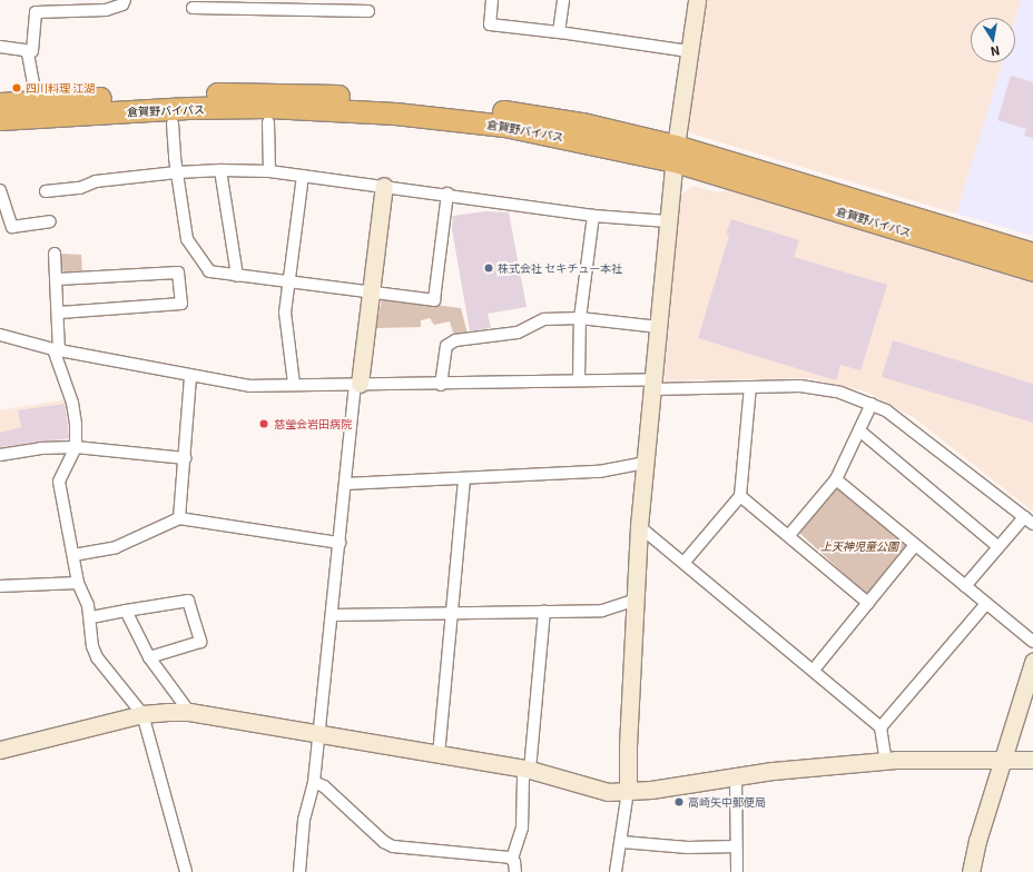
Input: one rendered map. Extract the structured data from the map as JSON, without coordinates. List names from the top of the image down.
{
  "streets": {
    "highway": ["倉賀野バイパス"]
  },
  "parks": ["上天神児童公園"],
  "places": [
    "四川料理 江湖",
    "株式会社 セキチュー本社",
    "慈瑩会岩田病院",
    "高崎矢中郵便局"
  ],
  "north": "bottom"
}
